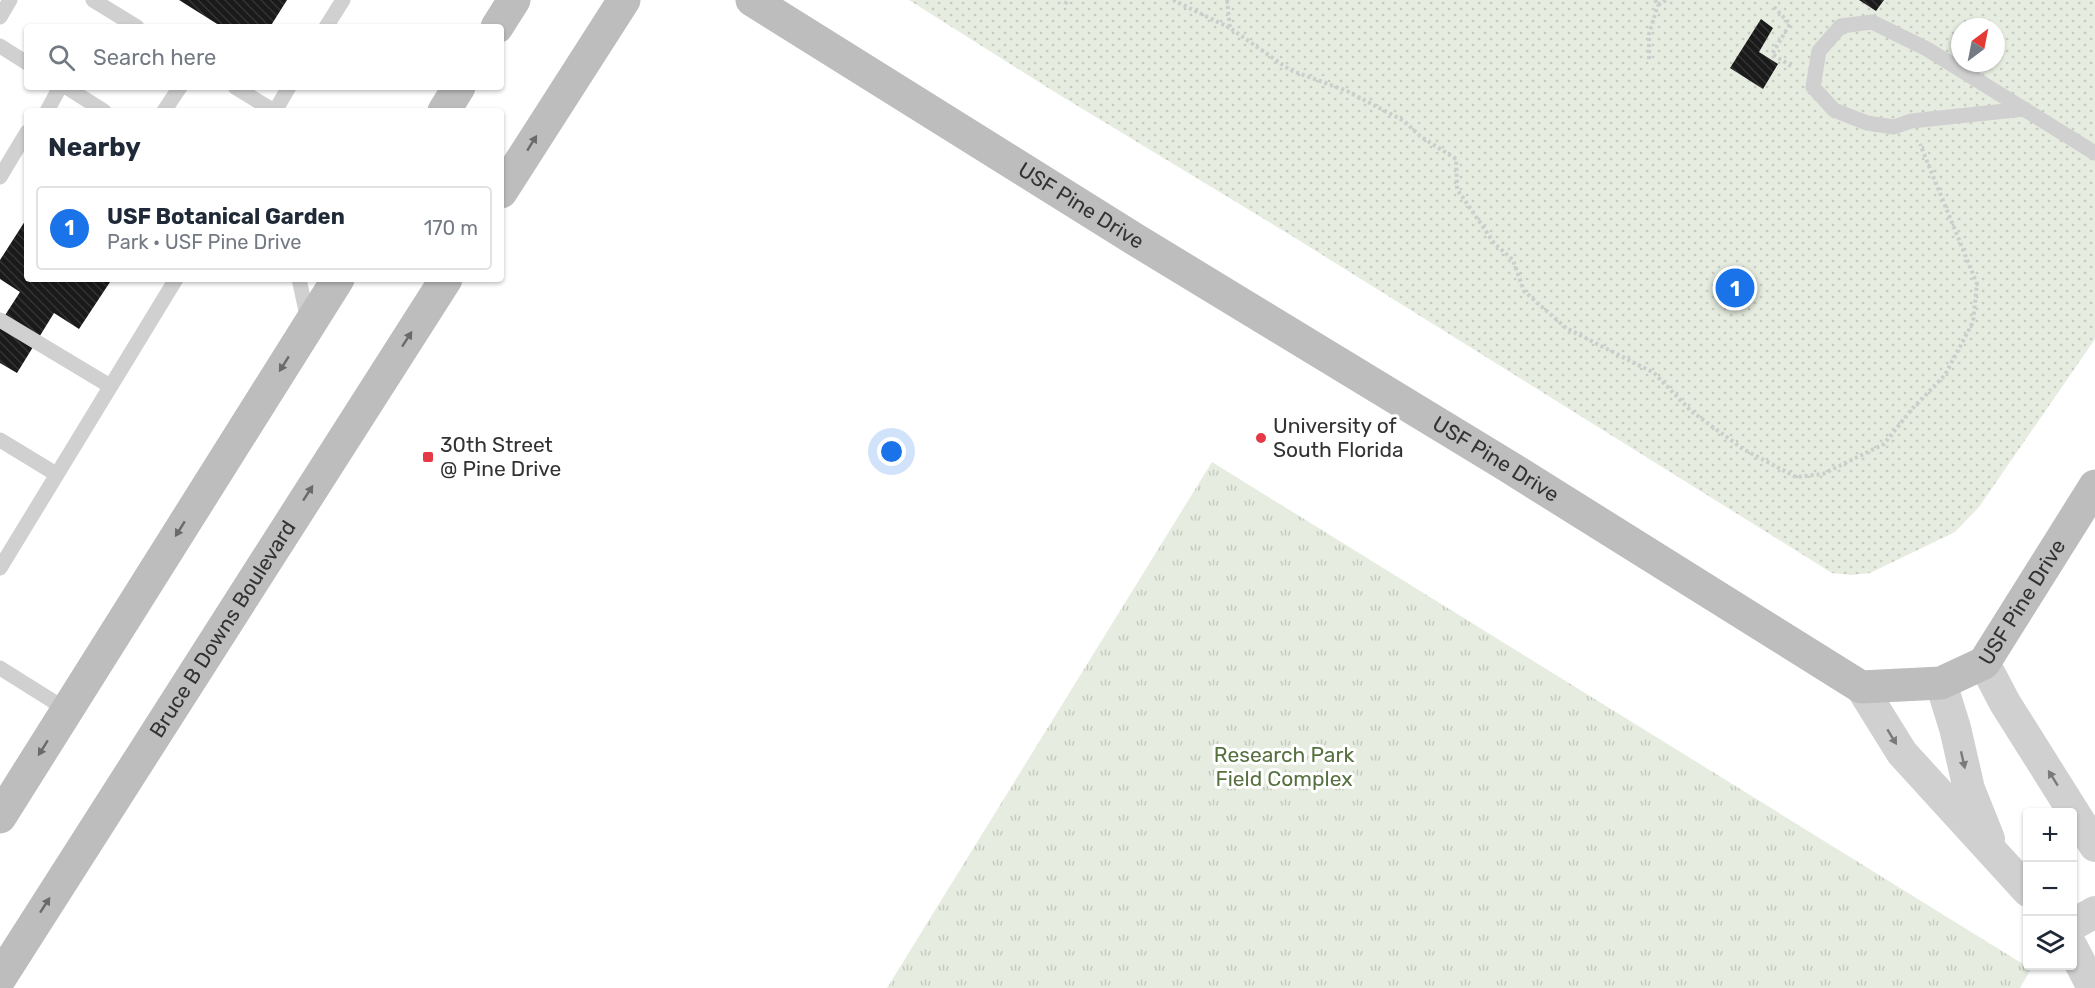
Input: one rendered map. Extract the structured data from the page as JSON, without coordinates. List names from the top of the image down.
{
  "streets": {
    "main road": ["USF Pine Drive", "Bruce B Downs Boulevard"]
  },
  "parks": ["Research Park Field Complex"],
  "places": {
    "other": ["University of South Florida"],
    "transit": ["30th Street @ Pine Drive"]
  },
  "north": "top right",
  "page": {
    "search": "Search here",
    "heading": "Nearby",
    "list": [
      {
        "mark": "1",
        "name": "USF Botanical Garden",
        "note": "Park · USF Pine Drive",
        "value": "170 m"
      }
    ],
    "pins": "1",
    "map_buttons": ["+", "−"]
  }
}
